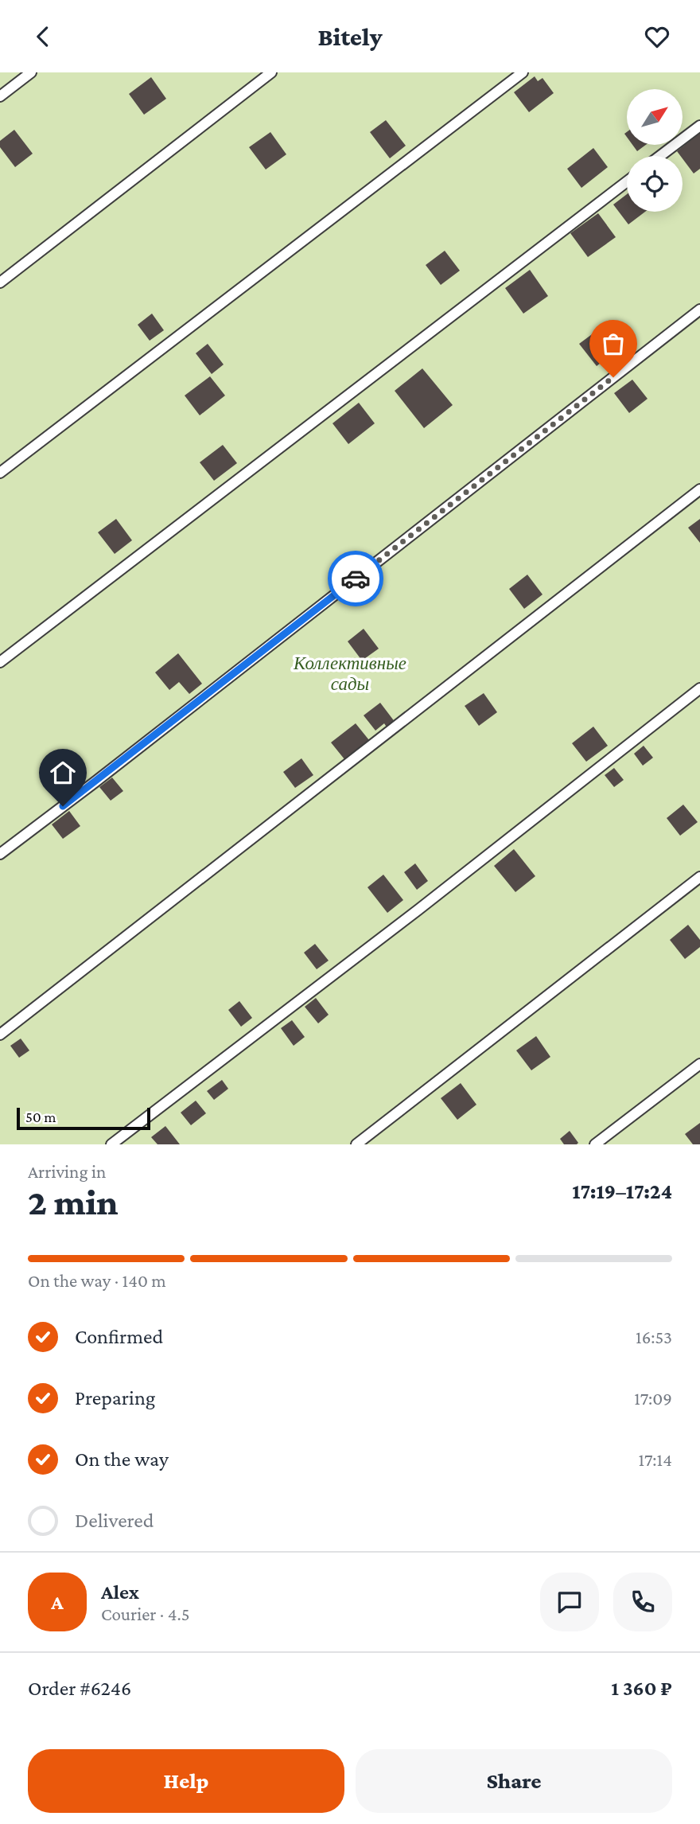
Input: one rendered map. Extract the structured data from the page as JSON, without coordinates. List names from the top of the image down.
{
  "parks": ["Коллективные сады"],
  "scale_bar": "50 m",
  "north": "top right",
  "page": {
    "header": "Bitely",
    "scale": "50 m",
    "heading": ["2 min", "Arriving in", "17:19–17:24"],
    "panel": [
      "Alex",
      "Courier · 4.5",
      "Order #6246",
      "1 360 ₽"
    ],
    "bar": "On the way · 140 m",
    "list": [
      ["Confirmed", "16:53"],
      ["Preparing", "17:09"],
      ["On the way", "17:14"],
      "Delivered"
    ],
    "round": "A",
    "buttons": ["Help", "Share"]
  }
}
